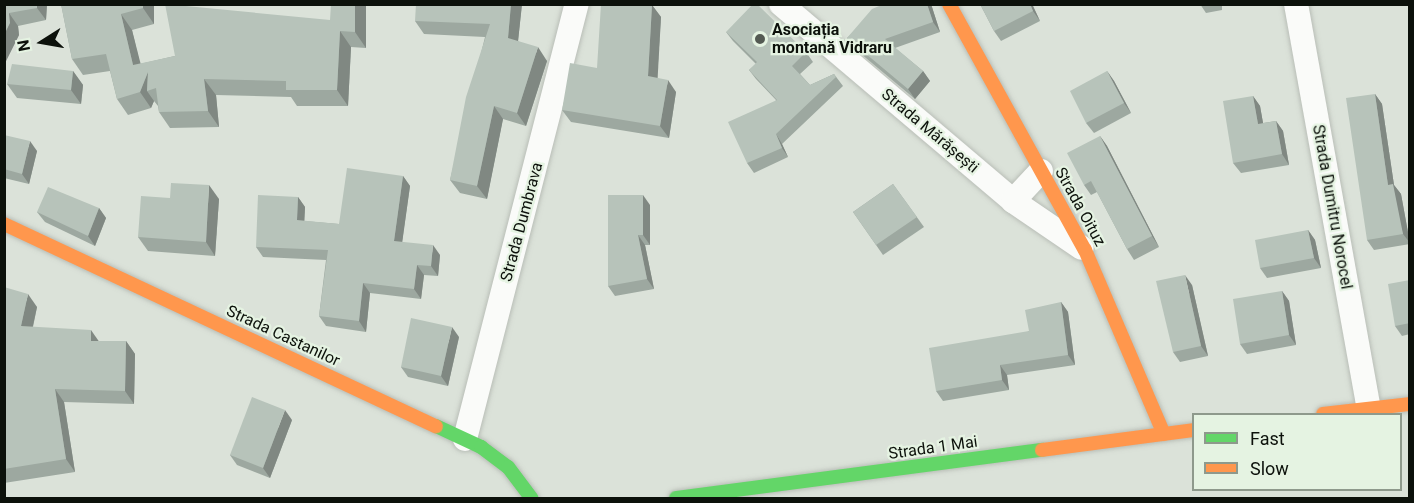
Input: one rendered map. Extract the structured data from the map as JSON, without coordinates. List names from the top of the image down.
{
  "streets": {
    "street": [
      "Strada Mărășești",
      "Strada Oituz",
      "Strada Dumitru Norocel",
      "Strada Dumbrava",
      "Strada Castanilor",
      "Strada 1 Mai"
    ]
  },
  "crossings": [
    ["Strada Mărășești", "Strada Oituz"],
    ["Strada Oituz", "Strada 1 Mai"],
    ["Strada Dumbrava", "Strada Castanilor"]
  ],
  "places": ["Asociația montană Vidraru"],
  "legend": ["Fast", "Slow"],
  "north": "left"
}
